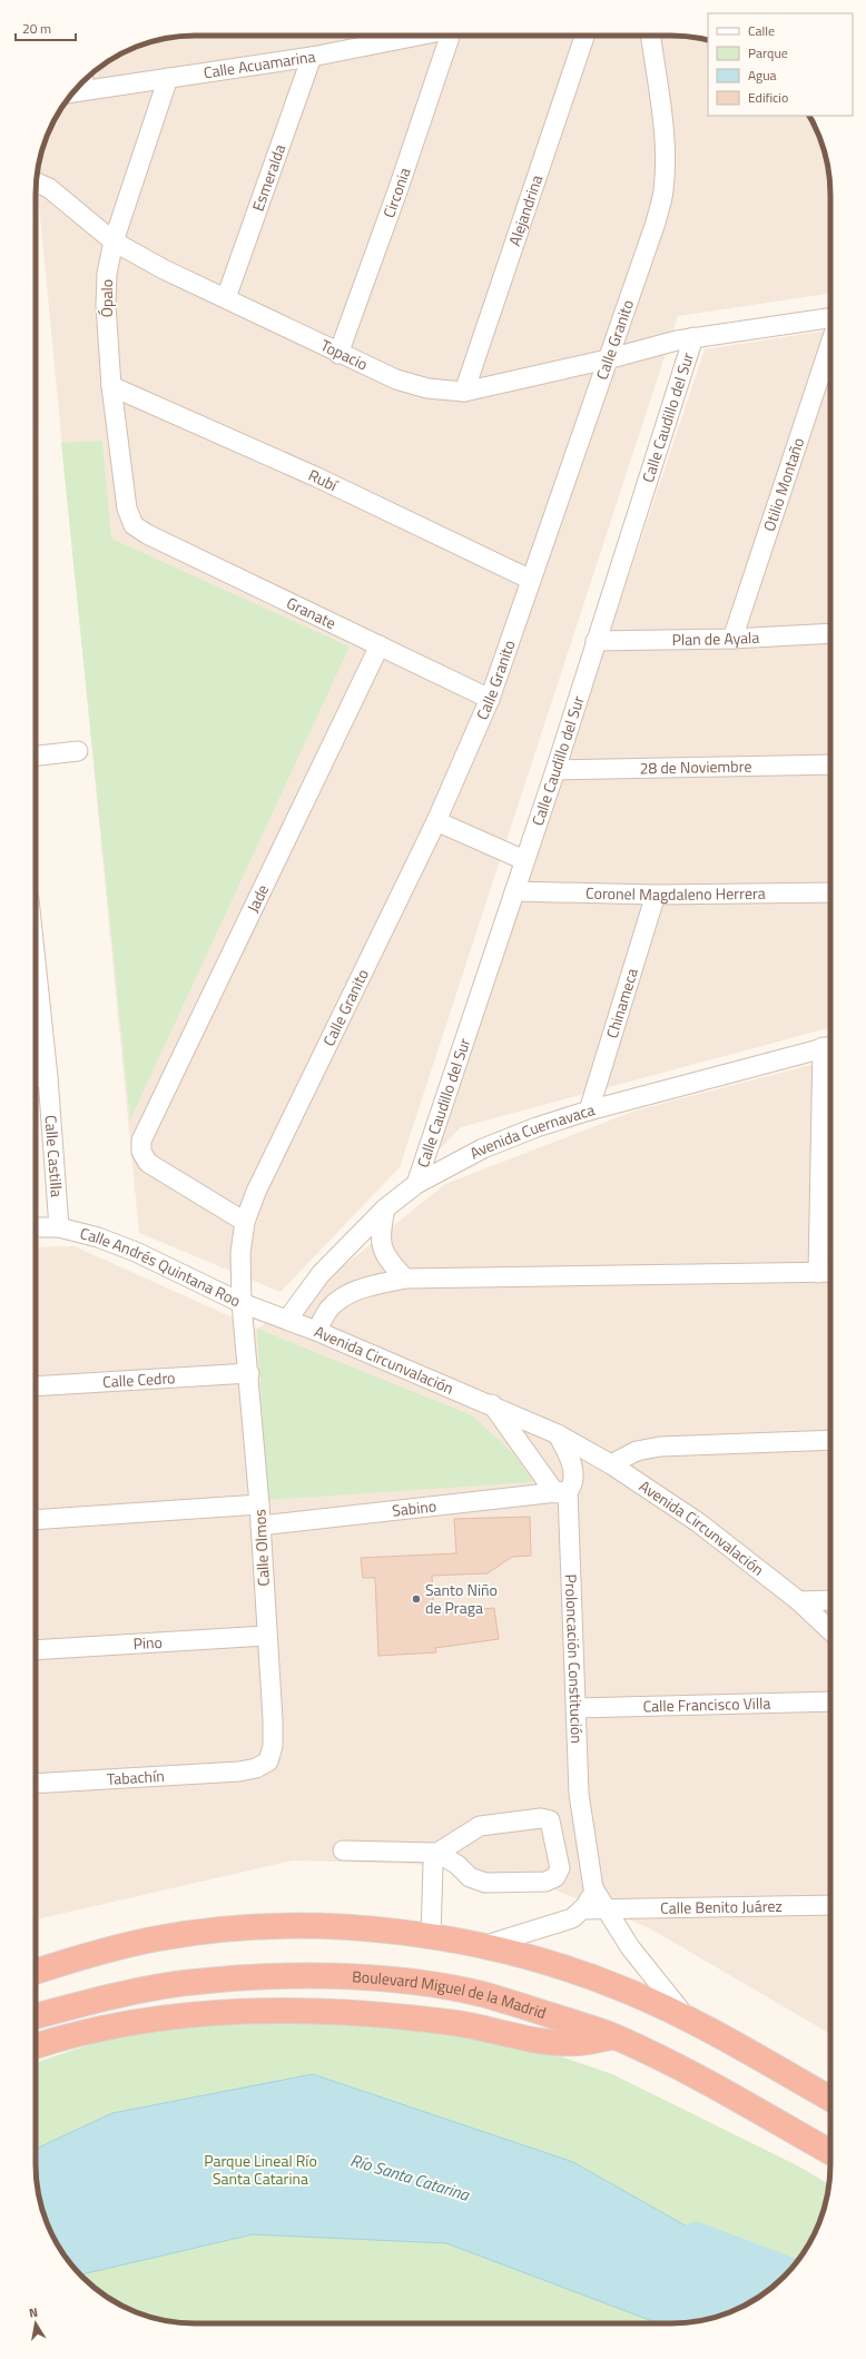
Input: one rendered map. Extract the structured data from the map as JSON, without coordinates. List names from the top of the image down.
{
  "streets": {
    "highway": ["Boulevard Miguel de la Madrid"],
    "street": [
      "Calle Acuamarina",
      "Esmeralda",
      "Circonia",
      "Alejandrina",
      "Ópalo",
      "Calle Granito",
      "Topacio",
      "Calle Caudillo del Sur",
      "Rubí",
      "Otilio Montaño",
      "Granate",
      "Plan de Ayala",
      "28 de Noviembre",
      "Coronel Magdaleno Herrera",
      "Jade",
      "Chinameca",
      "Avenida Cuernavaca",
      "Calle Castilla",
      "Calle Andrés Quintana Roo",
      "Avenida Circunvalación",
      "Calle Cedro",
      "Sabino",
      "Calle Olmos",
      "Pino",
      "Proloncación Constitución",
      "Calle Francisco Villa",
      "Tabachín",
      "Calle Benito Juárez"
    ]
  },
  "crossings": [
    ["Calle Acuamarina", "Esmeralda"],
    ["Calle Acuamarina", "Ópalo"],
    ["Esmeralda", "Topacio"],
    ["Circonia", "Topacio"],
    ["Alejandrina", "Topacio"],
    ["Ópalo", "Topacio"],
    ["Ópalo", "Rubí"],
    ["Ópalo", "Granate"],
    ["Calle Granito", "Topacio"],
    ["Calle Granito", "Rubí"],
    ["Calle Granito", "Granate"],
    ["Calle Granito", "Jade"],
    ["Calle Granito", "Calle Andrés Quintana Roo"],
    ["Calle Granito", "Calle Olmos"],
    ["Topacio", "Calle Caudillo del Sur"],
    ["Calle Caudillo del Sur", "Plan de Ayala"],
    ["Calle Caudillo del Sur", "28 de Noviembre"],
    ["Calle Caudillo del Sur", "Coronel Magdaleno Herrera"],
    ["Calle Caudillo del Sur", "Avenida Cuernavaca"],
    ["Otilio Montaño", "Plan de Ayala"],
    ["Granate", "Jade"],
    ["Coronel Magdaleno Herrera", "Chinameca"],
    ["Chinameca", "Avenida Cuernavaca"],
    ["Avenida Cuernavaca", "Calle Andrés Quintana Roo"],
    ["Calle Castilla", "Calle Andrés Quintana Roo"],
    ["Calle Andrés Quintana Roo", "Avenida Circunvalación"],
    ["Calle Andrés Quintana Roo", "Calle Olmos"],
    ["Avenida Circunvalación", "Proloncación Constitución"],
    ["Calle Cedro", "Calle Olmos"],
    ["Sabino", "Calle Olmos"],
    ["Sabino", "Proloncación Constitución"],
    ["Calle Olmos", "Pino"],
    ["Calle Olmos", "Tabachín"],
    ["Proloncación Constitución", "Calle Francisco Villa"],
    ["Proloncación Constitución", "Calle Benito Juárez"]
  ],
  "water": ["Río Santa Catarina"],
  "parks": ["Parque Lineal Río Santa Catarina"],
  "places": ["Santo Niño de Praga"],
  "legend": [
    "Calle",
    "Parque",
    "Agua",
    "Edificio"
  ],
  "scale_bar": "20 m",
  "north": "top"
}
